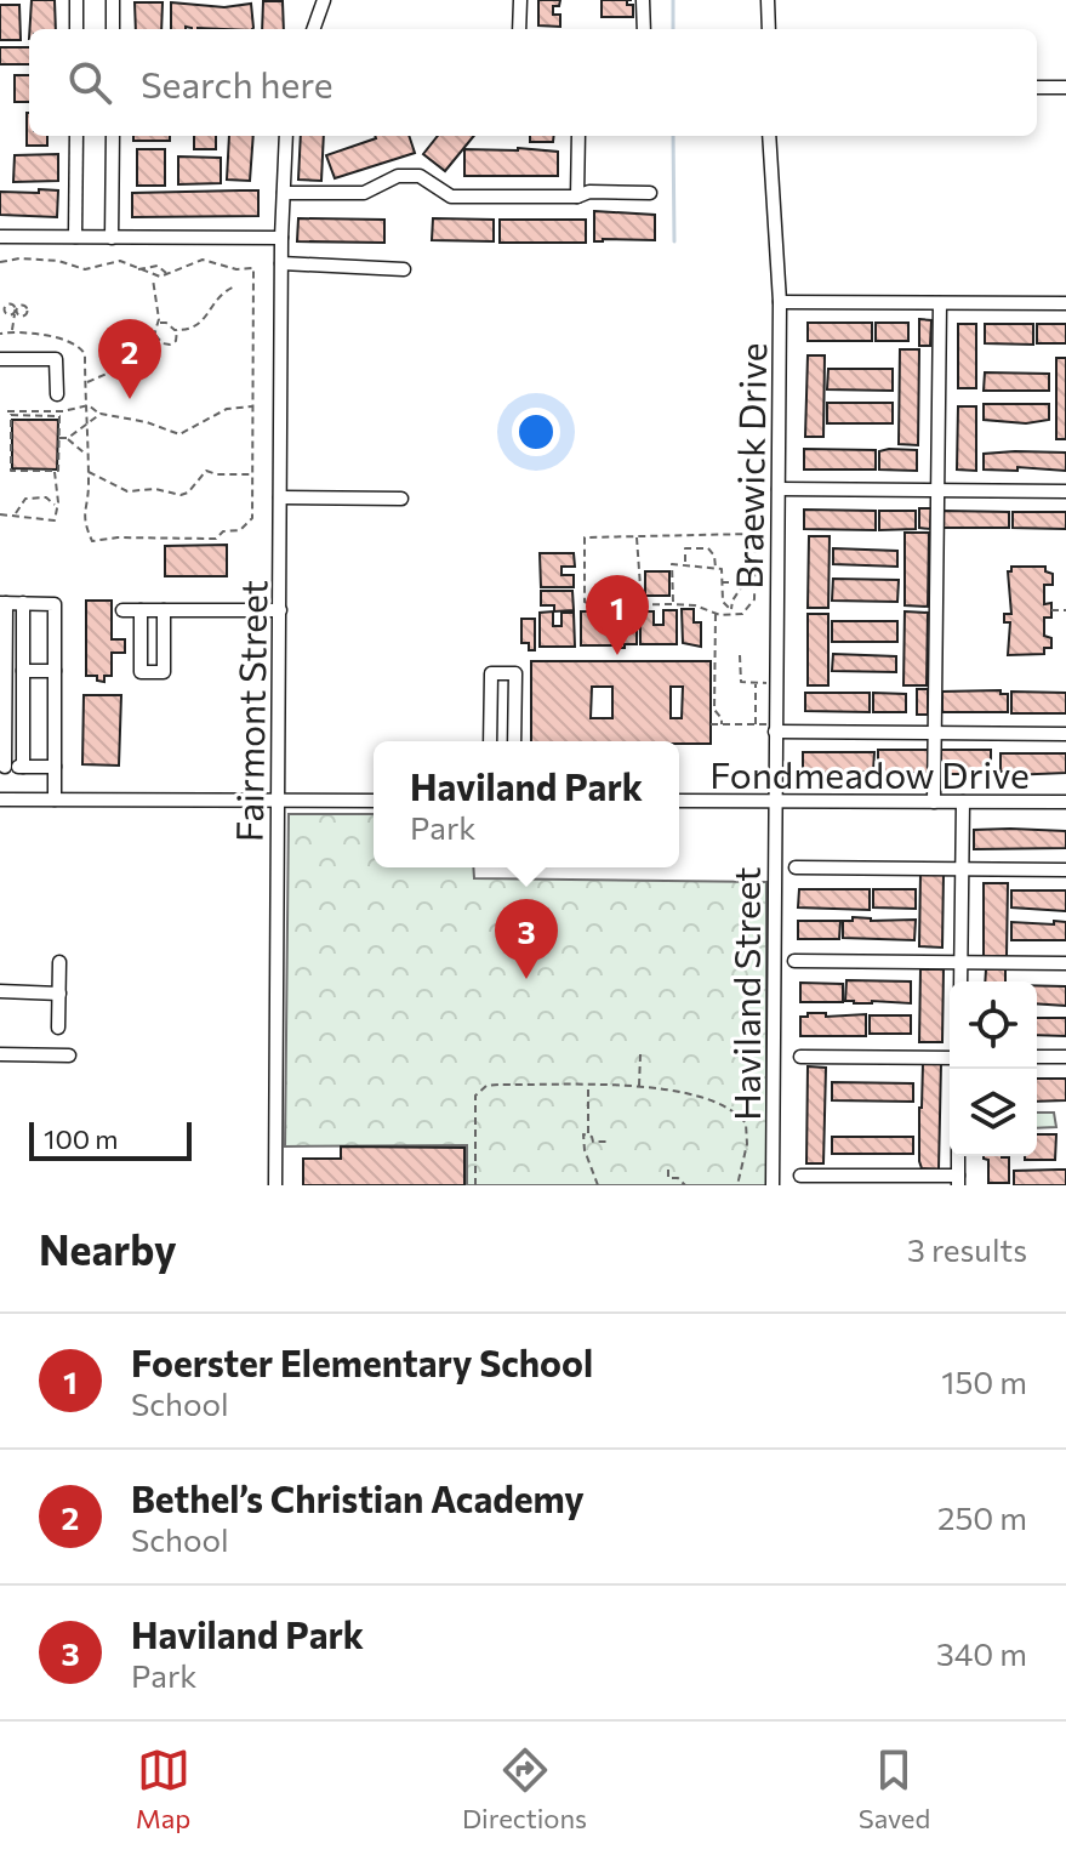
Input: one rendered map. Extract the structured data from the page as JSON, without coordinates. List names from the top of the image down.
{
  "streets": {
    "street": [
      "Braewick Drive",
      "Fairmont Street",
      "Fondmeadow Drive",
      "Haviland Street"
    ]
  },
  "crossings": [
    ["Braewick Drive", "Fondmeadow Drive"],
    ["Braewick Drive", "Haviland Street"],
    ["Fondmeadow Drive", "Haviland Street"]
  ],
  "scale_bar": "100 m",
  "page": {
    "search": "Search here",
    "pins": ["2", "1", "3"],
    "popup": ["Haviland Park", "Park"],
    "scale": "100 m",
    "heading": ["Nearby", "3 results"],
    "list": [
      {
        "mark": "1",
        "name": "Foerster Elementary School",
        "note": "School",
        "value": "150 m"
      },
      {
        "mark": "2",
        "name": "Bethel’s Christian Academy",
        "note": "School",
        "value": "250 m"
      },
      {
        "mark": "3",
        "name": "Haviland Park",
        "note": "Park",
        "value": "340 m"
      }
    ],
    "nav": ["Map", "Directions", "Saved"]
  }
}
